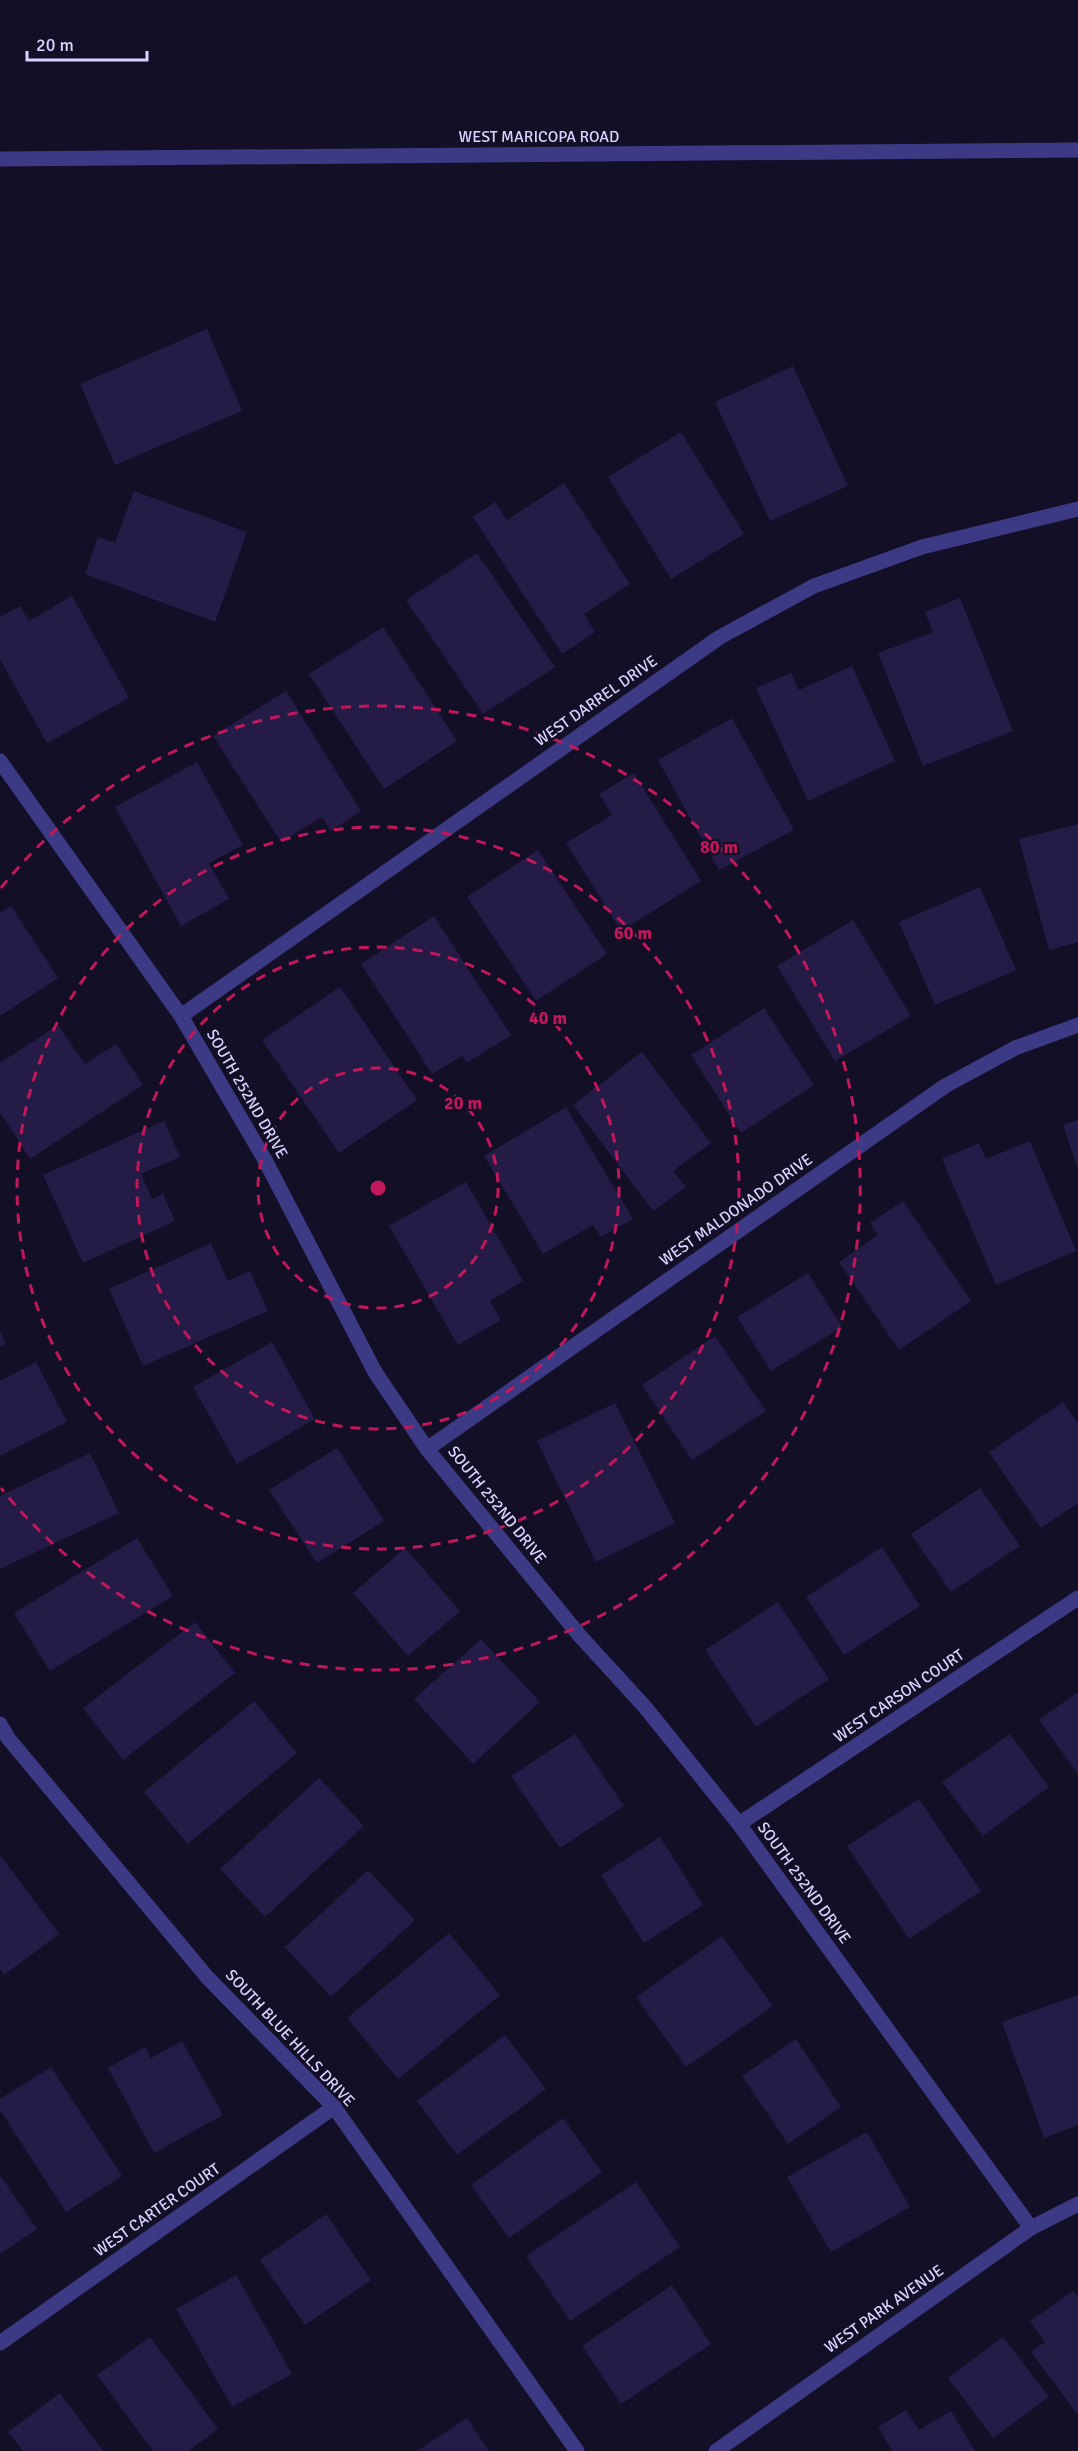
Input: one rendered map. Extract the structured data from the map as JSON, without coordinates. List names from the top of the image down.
{
  "streets": {
    "street": [
      "WEST MARICOPA ROAD",
      "WEST DARREL DRIVE",
      "SOUTH 252ND DRIVE",
      "WEST MALDONADO DRIVE",
      "WEST CARSON COURT",
      "SOUTH BLUE HILLS DRIVE",
      "WEST CARTER COURT",
      "WEST PARK AVENUE"
    ]
  },
  "crossings": [
    ["WEST DARREL DRIVE", "SOUTH 252ND DRIVE"],
    ["SOUTH 252ND DRIVE", "WEST MALDONADO DRIVE"],
    ["SOUTH 252ND DRIVE", "WEST CARSON COURT"],
    ["SOUTH 252ND DRIVE", "WEST PARK AVENUE"],
    ["SOUTH BLUE HILLS DRIVE", "WEST CARTER COURT"]
  ],
  "scale_bar": "20 m",
  "rings": [
    "80 m",
    "60 m",
    "40 m",
    "20 m"
  ]
}
